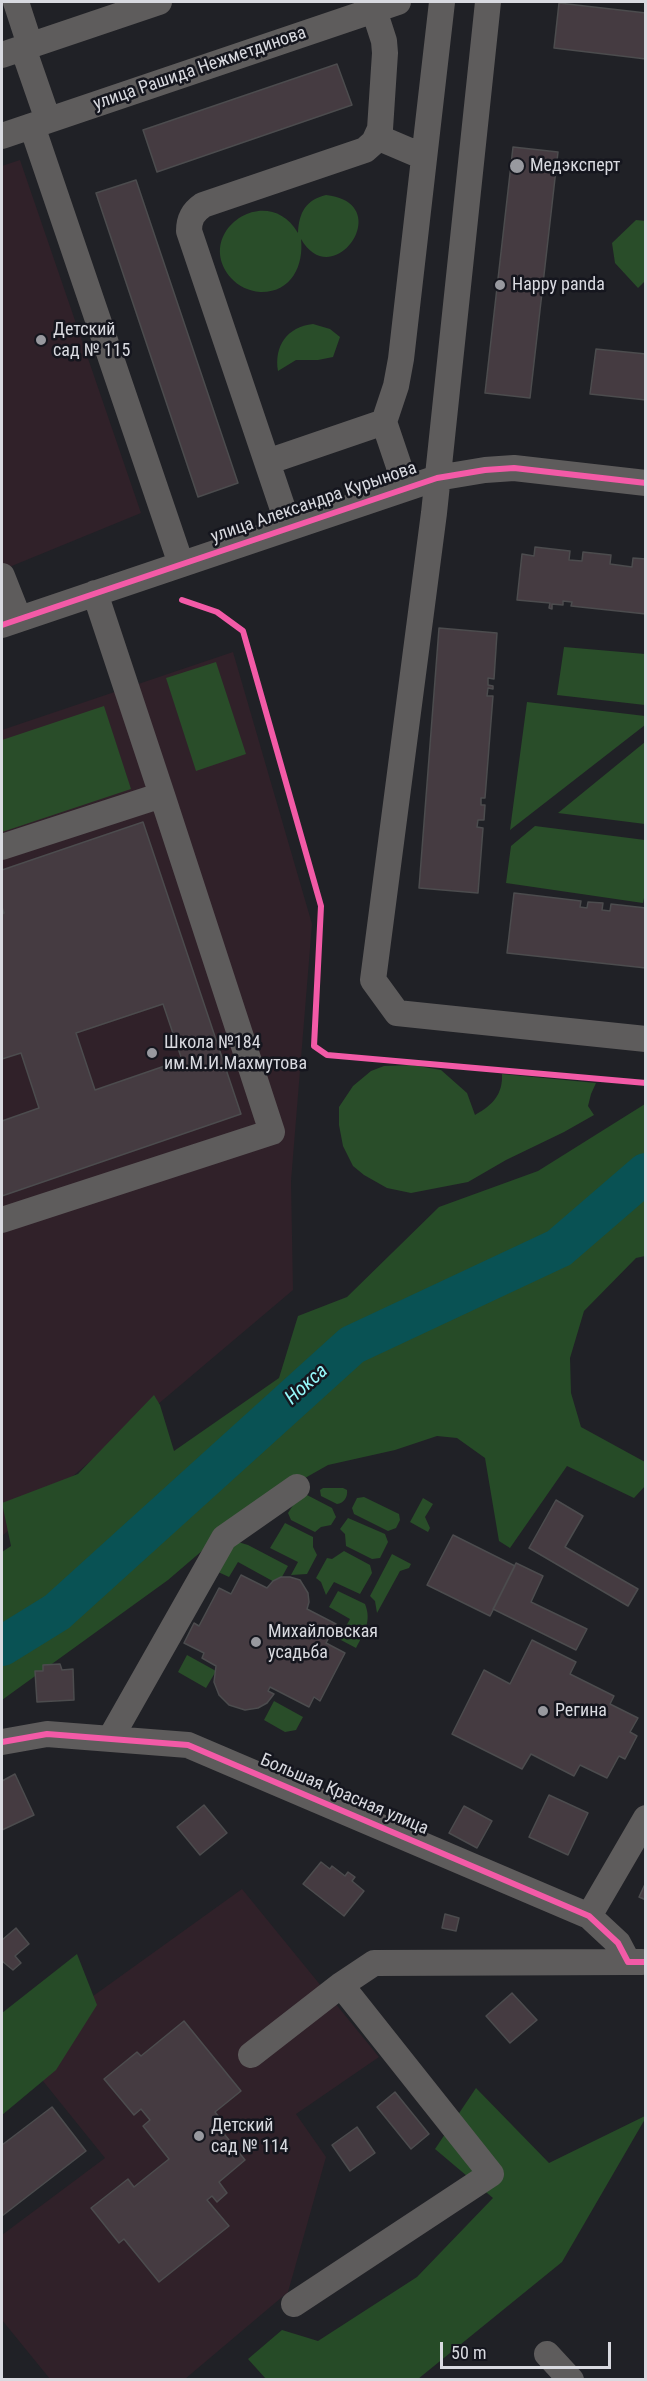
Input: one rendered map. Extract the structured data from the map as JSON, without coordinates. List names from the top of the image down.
{
  "streets": {
    "street": ["улица Рашида Нежметдинова", "улица Александра Курынова", "Большая Красная улица"]
  },
  "water": ["Нокса"],
  "places": [
    "Медэксперт",
    "Happy panda",
    "Детский сад № 115",
    "Школа №184 им.М.И.Махмутова",
    "Михайловская усадьба",
    "Регина",
    "Детский сад № 114"
  ],
  "scale_bar": "50 m"
}
